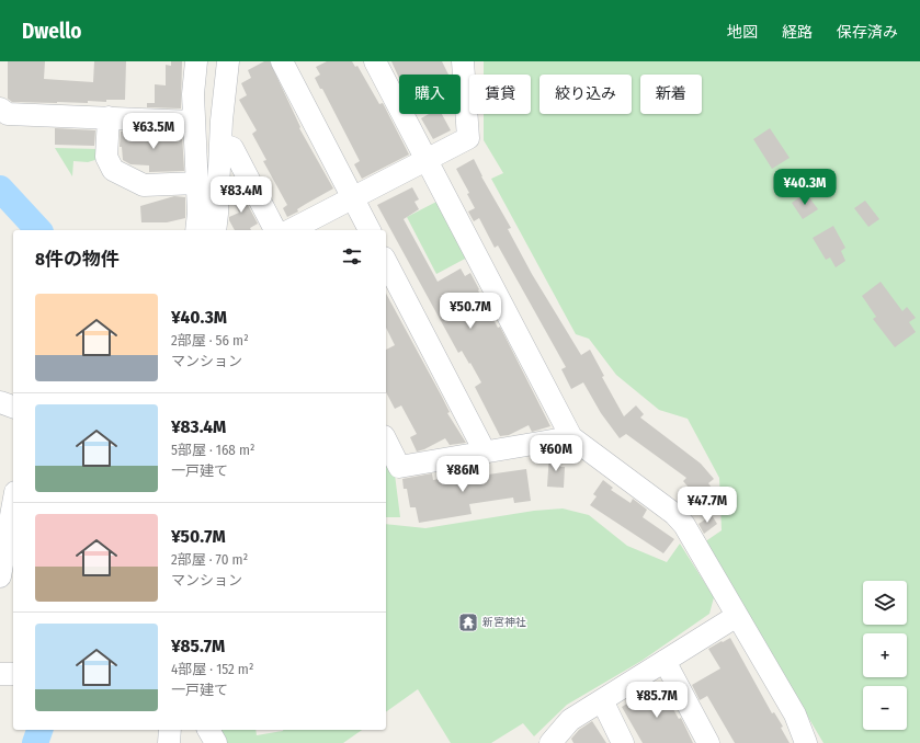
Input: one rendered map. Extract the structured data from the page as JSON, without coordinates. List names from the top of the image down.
{
  "places": {
    "temple": ["新宮神社"]
  },
  "page": {
    "header": "Dwello",
    "nav": ["地図", "経路", "保存済み"],
    "chip": [
      "購入",
      "賃貸",
      "絞り込み",
      "新着"
    ],
    "price": [
      "¥63.5M",
      "¥40.3M",
      "¥83.4M",
      "¥50.7M",
      "¥60M",
      "¥86M",
      "¥47.7M",
      "¥85.7M"
    ],
    "heading": "8件の物件",
    "list": [
      {
        "name": "¥40.3M",
        "note": "2部屋 · 56 m² · マンション"
      },
      {
        "name": "¥83.4M",
        "note": "5部屋 · 168 m² · 一戸建て"
      },
      {
        "name": "¥50.7M",
        "note": "2部屋 · 70 m² · マンション"
      },
      {
        "name": "¥85.7M",
        "note": "4部屋 · 152 m² · 一戸建て"
      }
    ],
    "map_buttons": ["+", "−"]
  }
}
